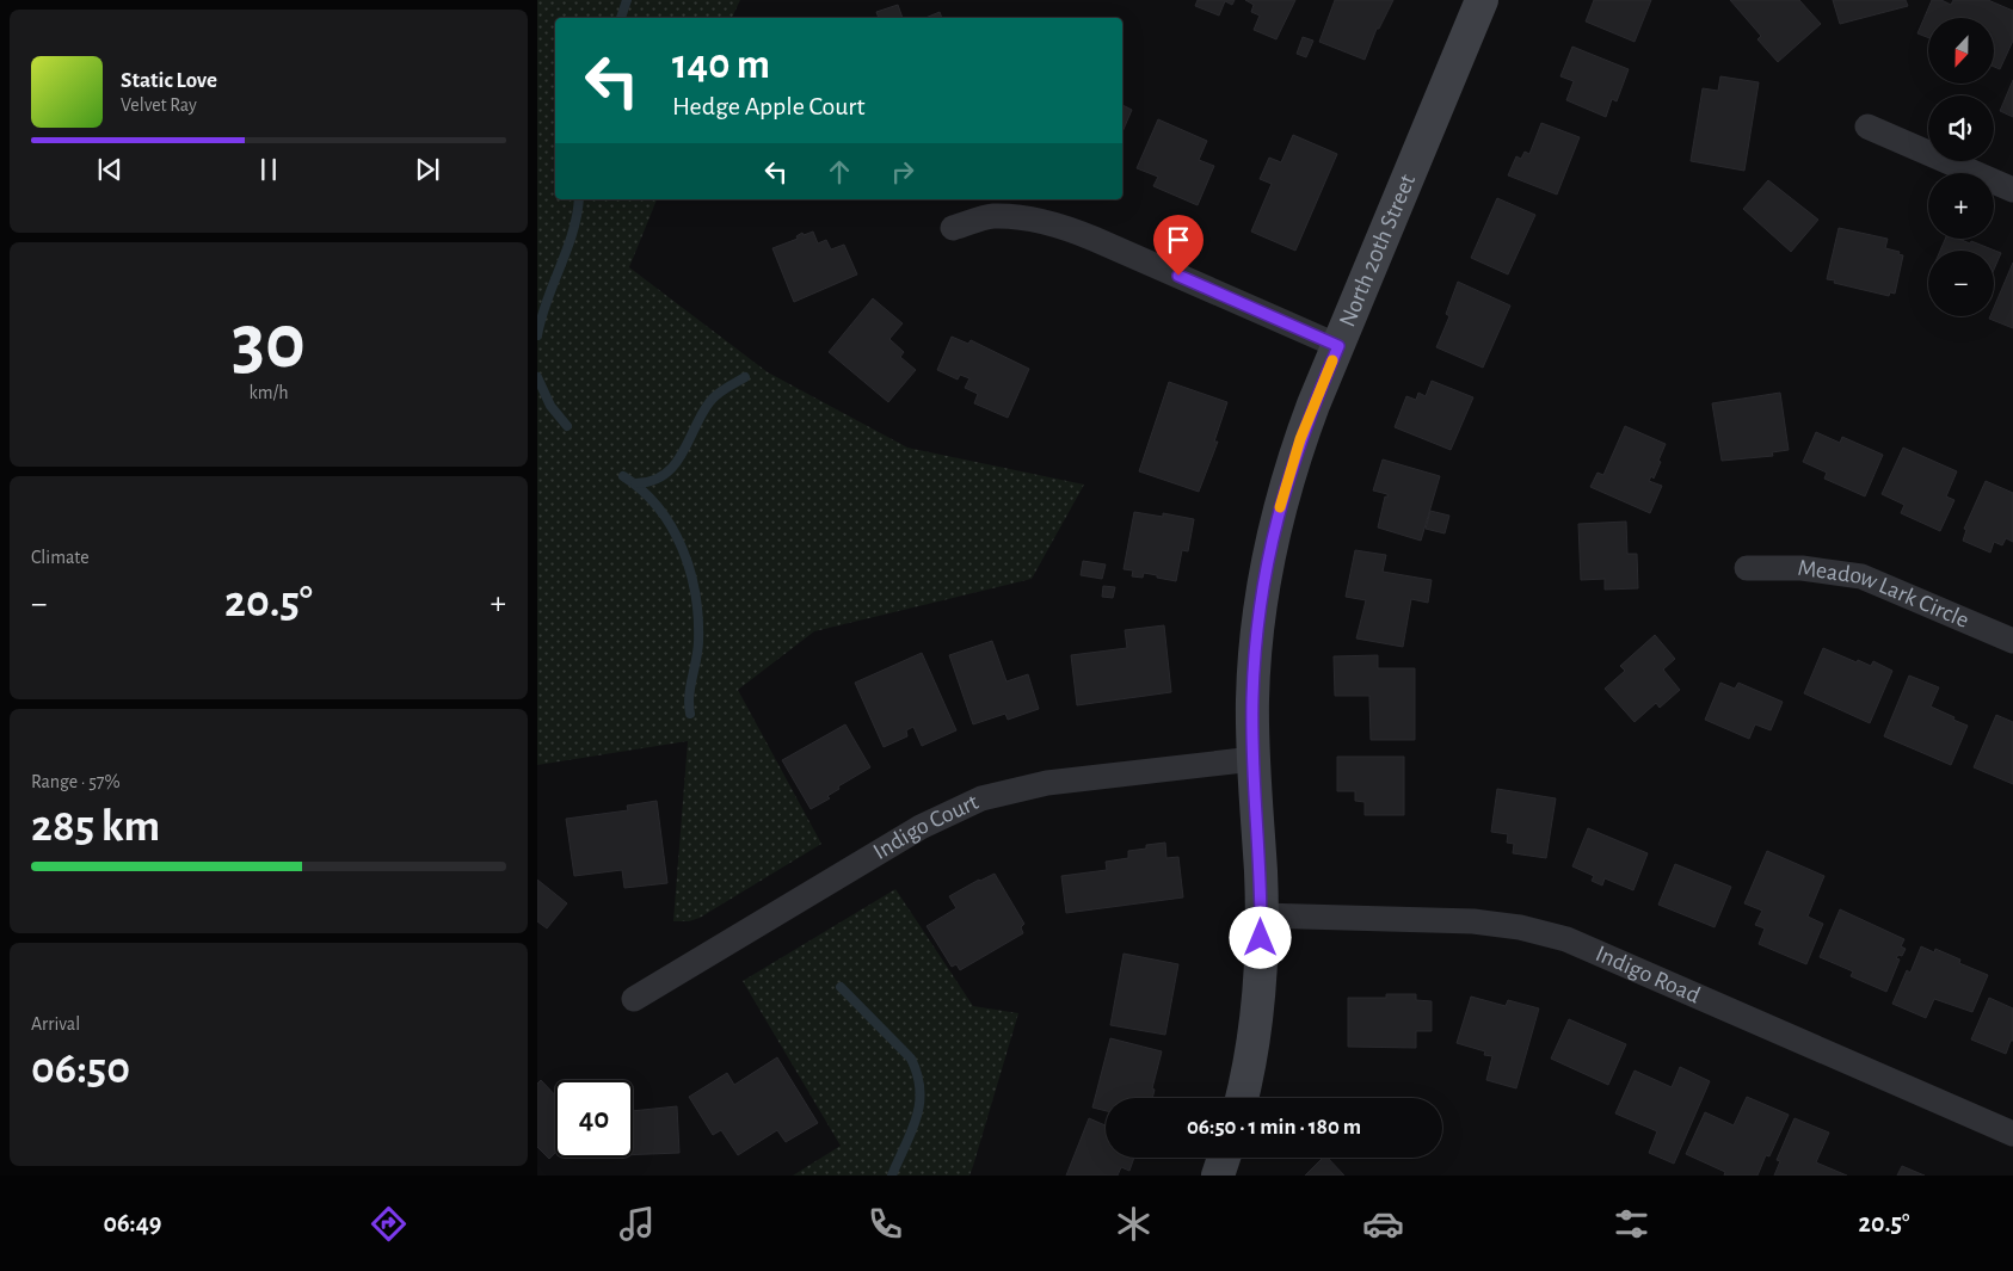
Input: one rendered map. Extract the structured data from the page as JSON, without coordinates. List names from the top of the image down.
{
  "streets": {
    "street": [
      "North 20th Street",
      "Meadow Lark Circle",
      "Indigo Court",
      "Indigo Road"
    ]
  },
  "crossings": [
    ["North 20th Street", "Indigo Court"],
    ["North 20th Street", "Indigo Road"]
  ],
  "north": "bottom",
  "page": {
    "map_buttons": ["+", "−"],
    "turn": ["140 m", "Hedge Apple Court"],
    "song": ["Static Love", "Velvet Ray"],
    "tile": [
      ["30", "km/h"],
      "Climate",
      ["Range · 57%", "285 km"],
      ["Arrival", "06:50"]
    ],
    "heat": ["−", "20.5°", "+"],
    "limit": "40",
    "trip": "06:50 · 1 min · 180 m",
    "tabs": ["06:49", "20.5°"]
  }
}
